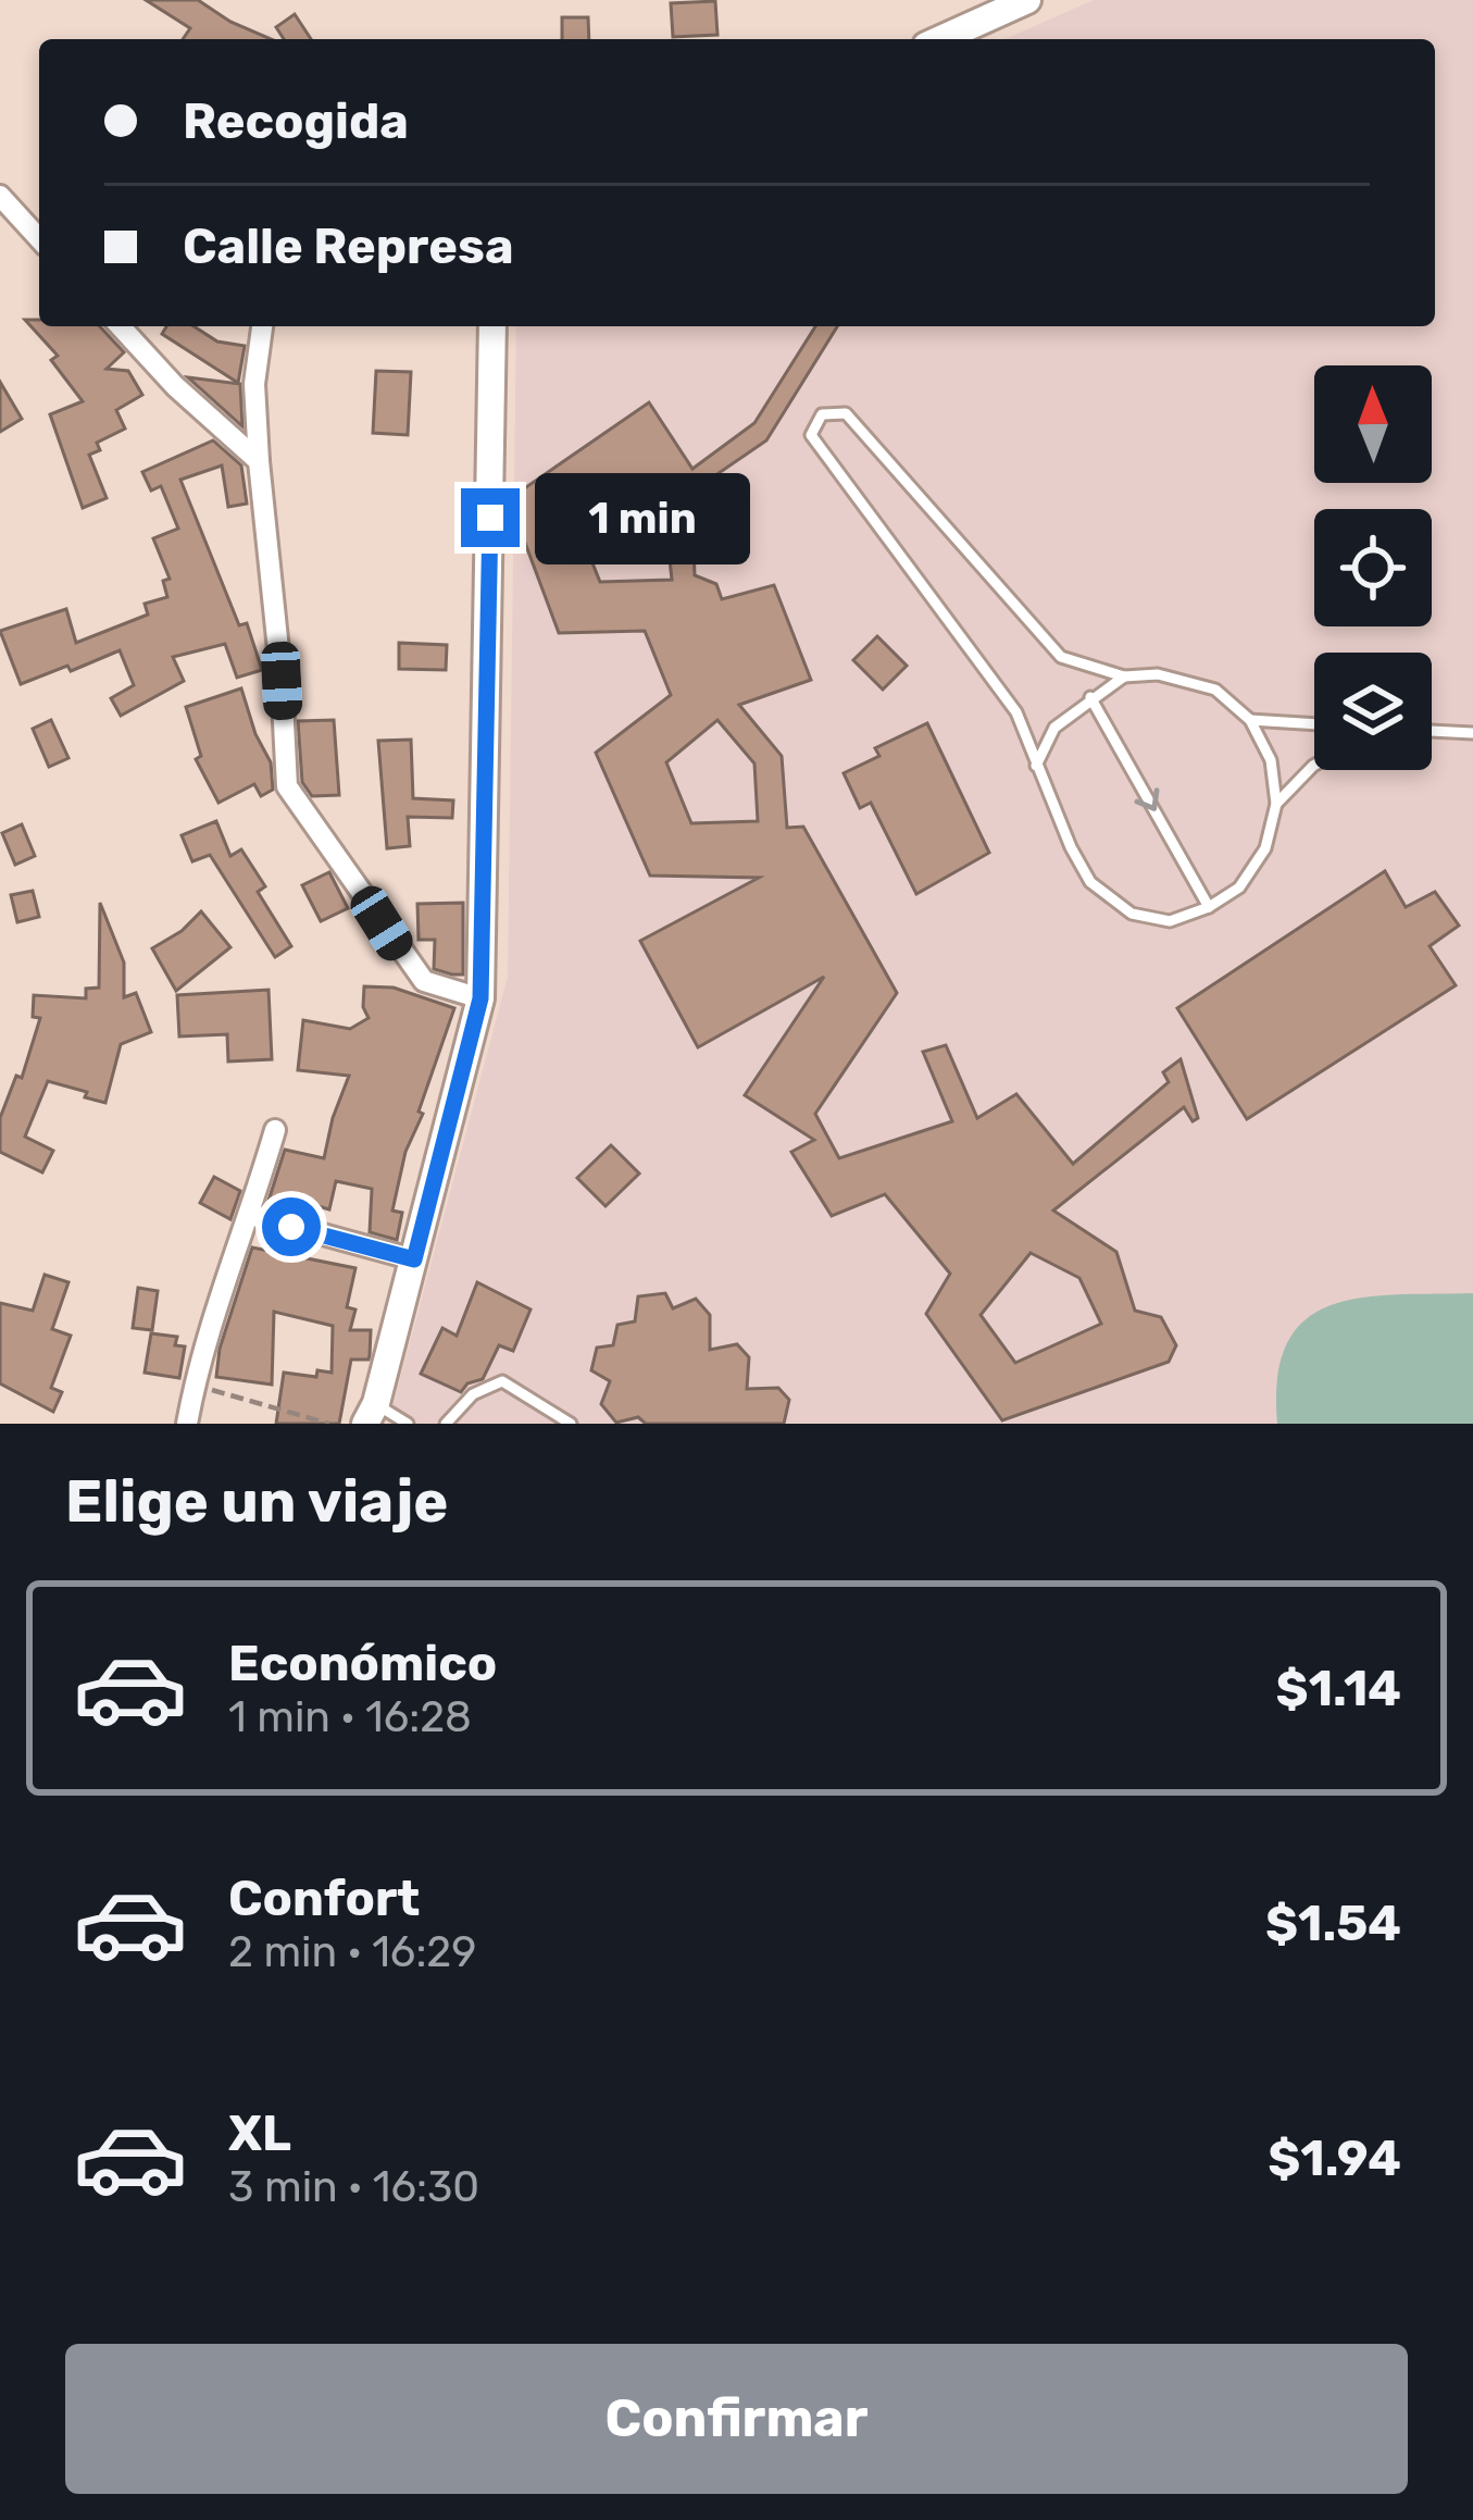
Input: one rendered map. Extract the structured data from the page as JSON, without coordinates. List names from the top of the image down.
{
  "north": "top",
  "page": {
    "banner": ["Recogida", "Calle Represa"],
    "bubble": "1 min",
    "heading": "Elige un viaje",
    "list": [
      {
        "name": "Económico",
        "note": "1 min · 16:28",
        "value": "$1.14"
      },
      {
        "name": "Confort",
        "note": "2 min · 16:29",
        "value": "$1.54"
      },
      {
        "name": "XL",
        "note": "3 min · 16:30",
        "value": "$1.94"
      }
    ],
    "buttons": "Confirmar"
  }
}
